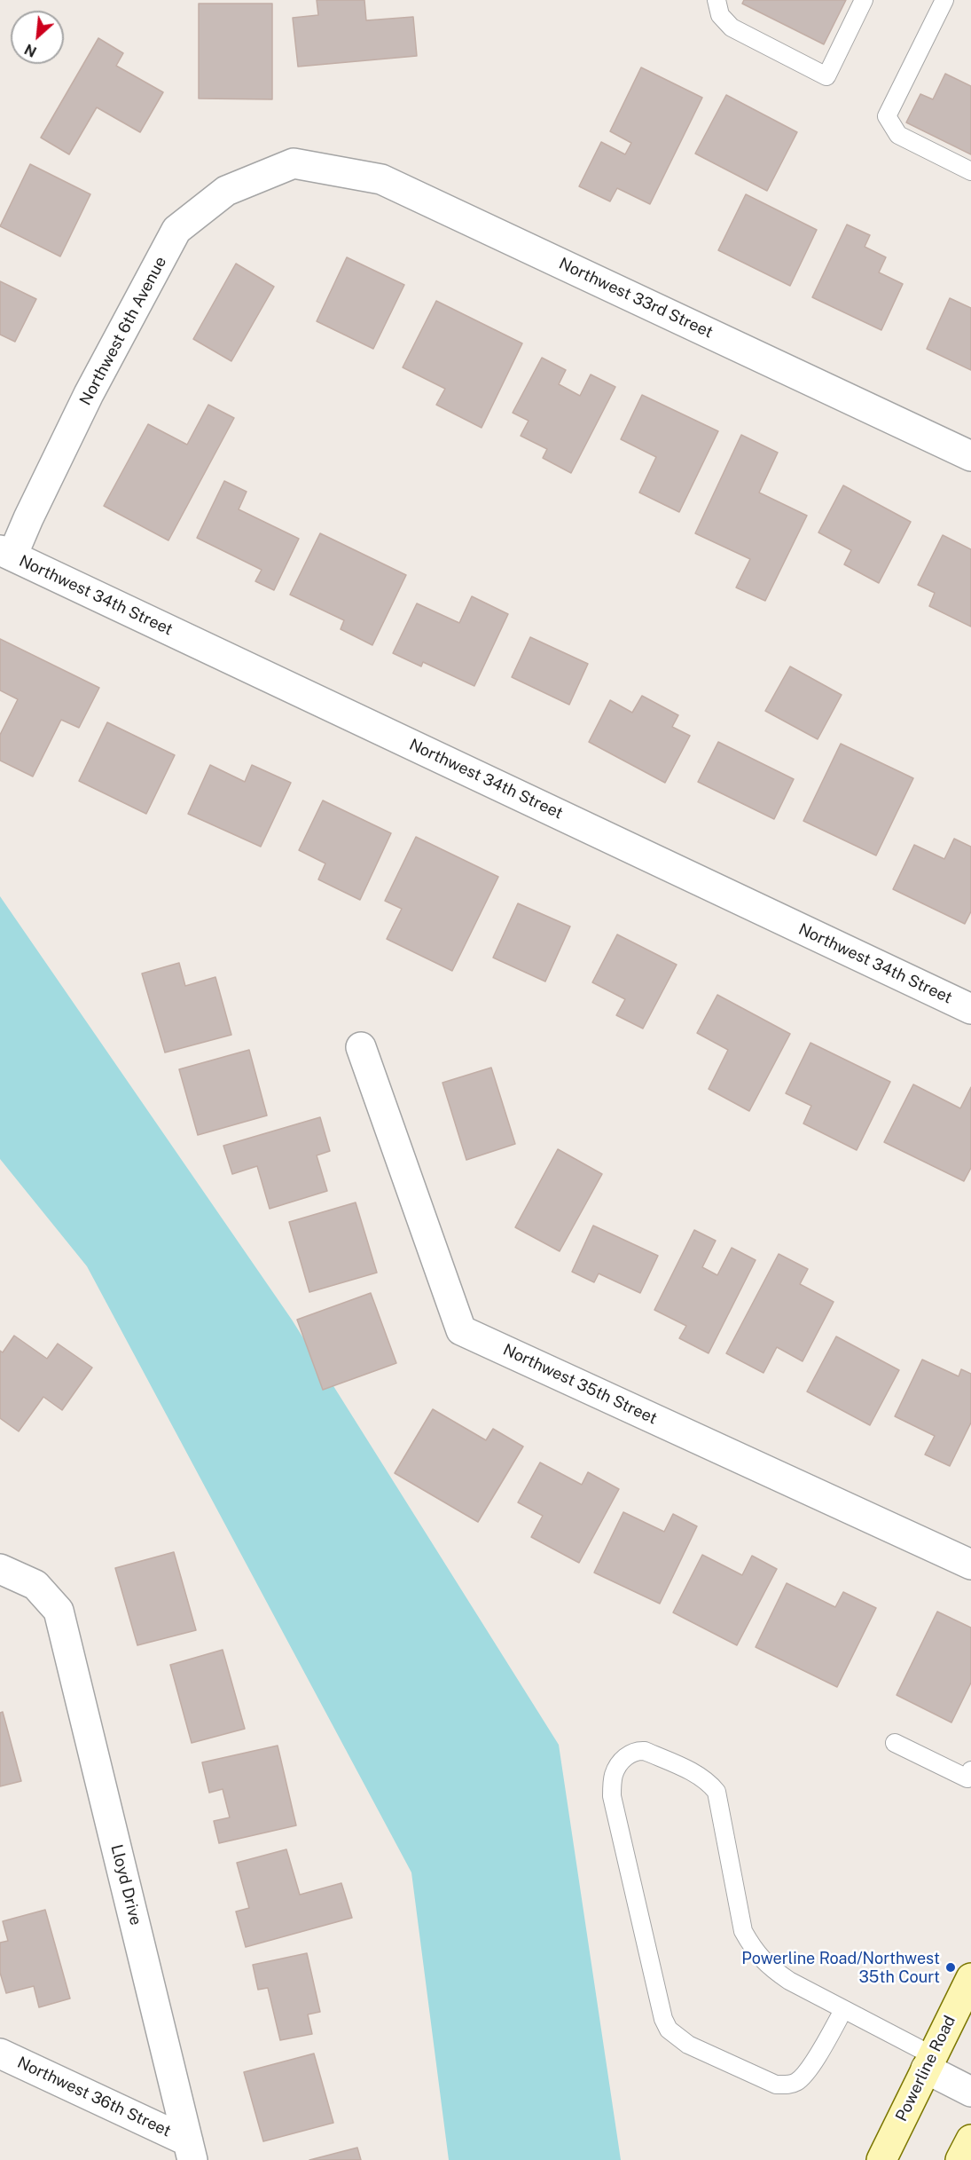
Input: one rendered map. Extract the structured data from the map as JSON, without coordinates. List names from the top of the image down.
{
  "streets": {
    "main road": ["Powerline Road"],
    "street": [
      "Northwest 33rd Street",
      "Northwest 6th Avenue",
      "Northwest 34th Street",
      "Northwest 35th Street",
      "Lloyd Drive",
      "Northwest 36th Street"
    ]
  },
  "crossings": [
    ["Northwest 33rd Street", "Northwest 6th Avenue"],
    ["Northwest 6th Avenue", "Northwest 34th Street"],
    ["Lloyd Drive", "Northwest 36th Street"]
  ],
  "places": ["Powerline Road/Northwest 35th Court"],
  "north": "bottom left"
}
